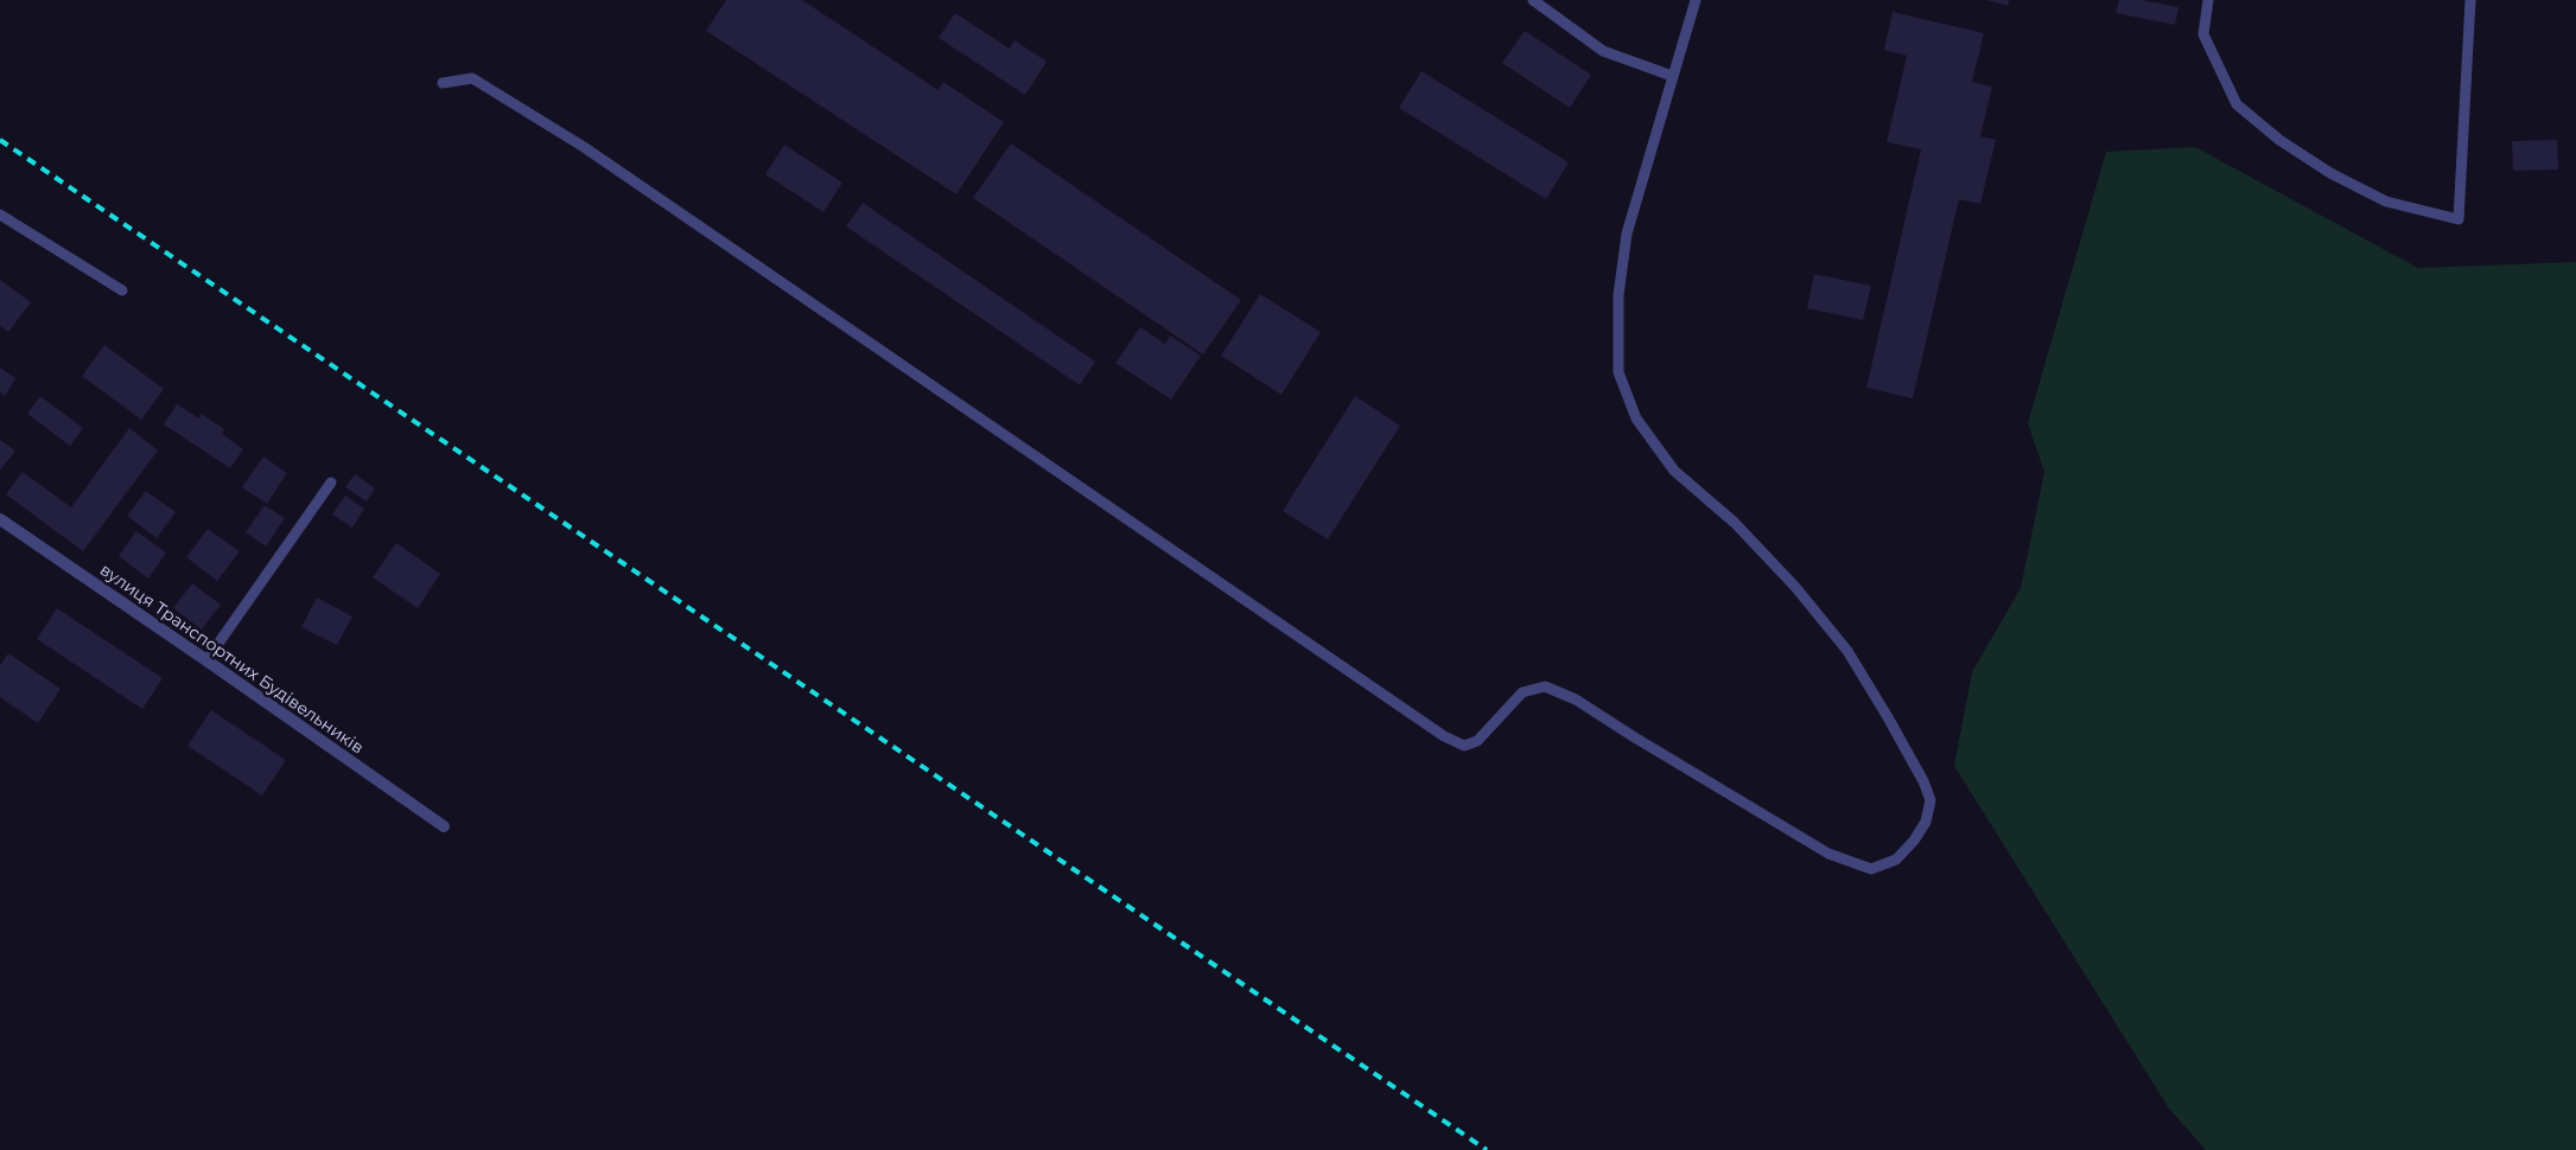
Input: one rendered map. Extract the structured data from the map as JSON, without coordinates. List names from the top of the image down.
{
  "streets": {
    "street": ["вулиця Транспортних Будівельників"]
  }
}
